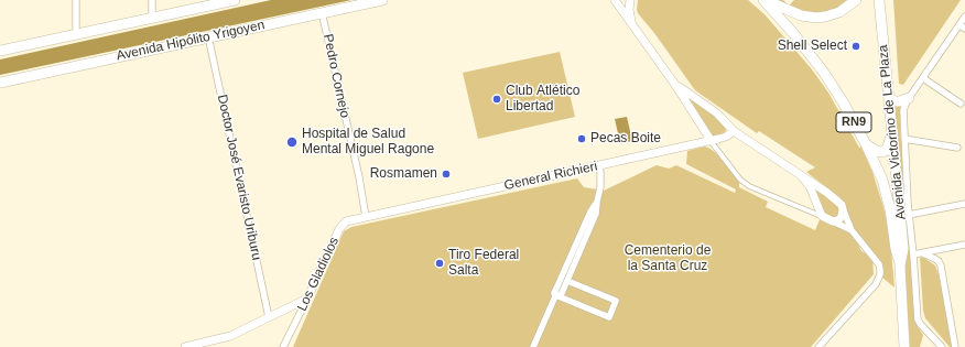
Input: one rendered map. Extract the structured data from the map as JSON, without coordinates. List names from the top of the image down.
{
  "streets": {
    "highway": ["Avenida Hipólito Yrigoyen", "RN9", "Avenida Victorino de La Plaza"],
    "street": [
      "Pedro Cornejo",
      "General Richieri",
      "Doctor José Evaristo Uriburu",
      "Los Gladiolos"
    ]
  },
  "crossings": [
    ["Avenida Hipólito Yrigoyen", "Pedro Cornejo"],
    ["Avenida Hipólito Yrigoyen", "Doctor José Evaristo Uriburu"],
    ["Pedro Cornejo", "General Richieri"],
    ["Pedro Cornejo", "Los Gladiolos"],
    ["General Richieri", "Los Gladiolos"]
  ],
  "parks": ["Cementerio de la Santa Cruz"],
  "places": [
    "Shell Select",
    "Club Atlético Libertad",
    "Pecas Boite",
    "Hospital de Salud Mental Miguel Ragone",
    "Rosmamen",
    "Tiro Federal Salta"
  ]
}
